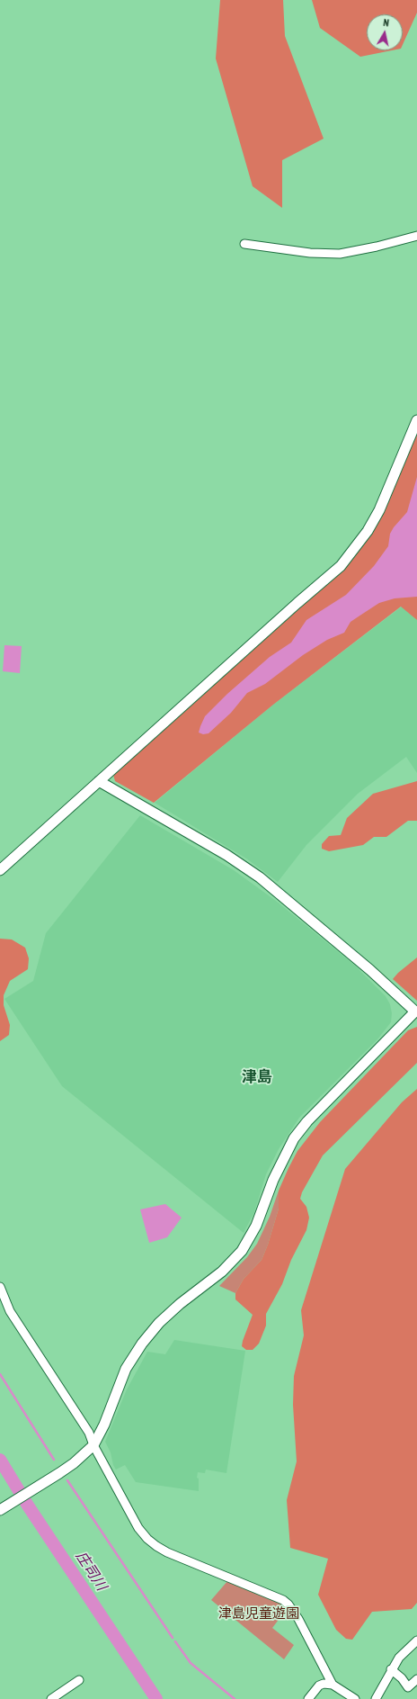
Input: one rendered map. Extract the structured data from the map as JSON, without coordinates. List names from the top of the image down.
{
  "districts": ["津島"],
  "water": ["庄司川"],
  "parks": ["津島児童遊園"],
  "north": "top"
}
